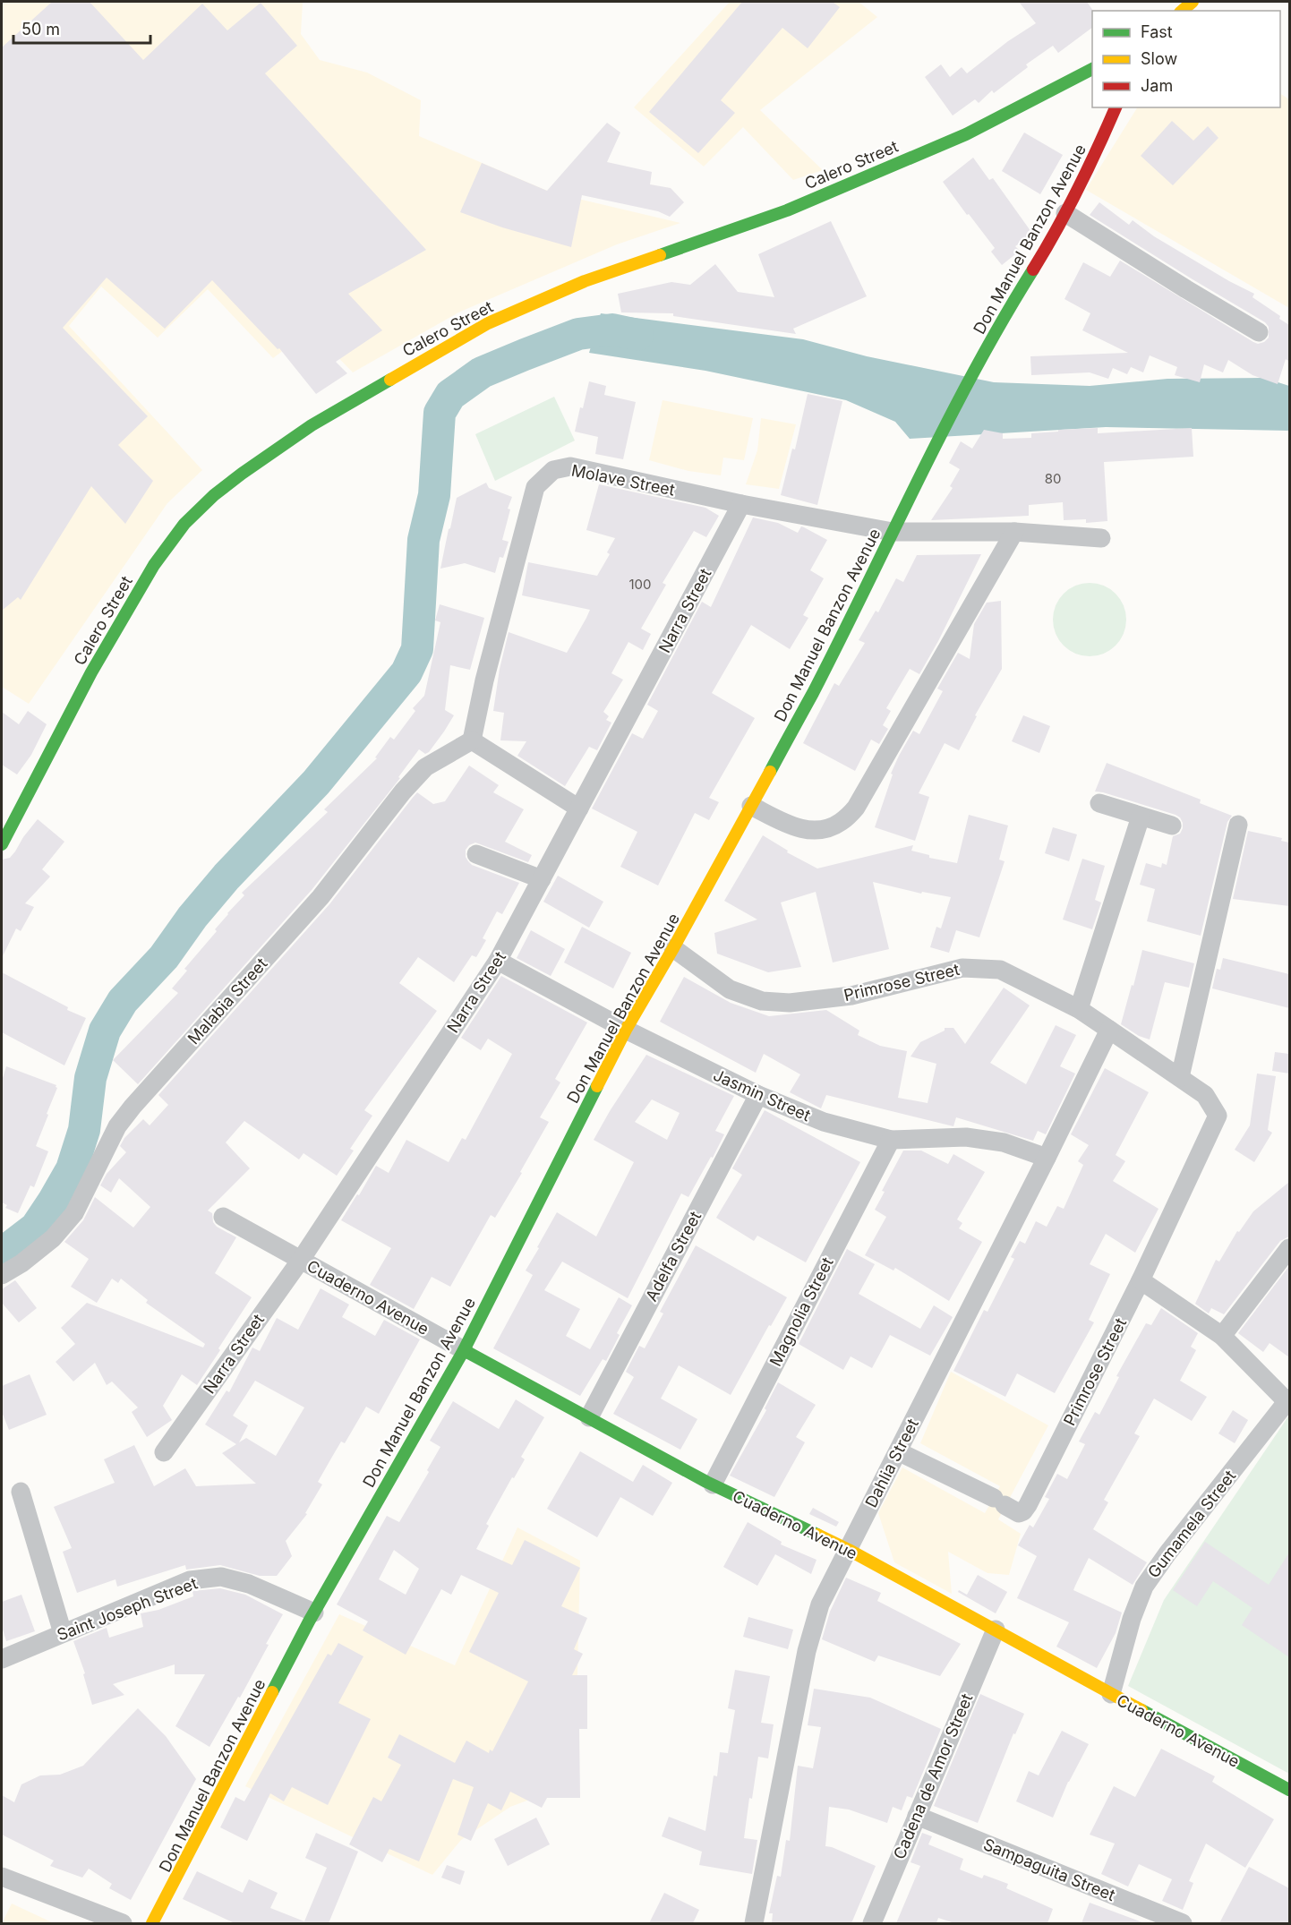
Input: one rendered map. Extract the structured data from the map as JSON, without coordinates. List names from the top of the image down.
{
  "streets": {
    "main road": ["Calero Street", "Don Manuel Banzon Avenue", "Cuaderno Avenue"],
    "street": [
      "Molave Street",
      "Narra Street",
      "Primrose Street",
      "Malabia Street",
      "Jasmin Street",
      "Adelfa Street",
      "Magnolia Street",
      "Dahlia Street",
      "Gumamela Street",
      "Saint Joseph Street",
      "Cadena de Amor Street",
      "Sampaguita Street"
    ]
  },
  "crossings": [
    ["Don Manuel Banzon Avenue", "Molave Street"],
    ["Don Manuel Banzon Avenue", "Primrose Street"],
    ["Don Manuel Banzon Avenue", "Jasmin Street"],
    ["Don Manuel Banzon Avenue", "Cuaderno Avenue"],
    ["Don Manuel Banzon Avenue", "Saint Joseph Street"],
    ["Molave Street", "Narra Street"],
    ["Molave Street", "Malabia Street"],
    ["Narra Street", "Jasmin Street"],
    ["Narra Street", "Cuaderno Avenue"],
    ["Primrose Street", "Dahlia Street"],
    ["Jasmin Street", "Adelfa Street"],
    ["Jasmin Street", "Magnolia Street"],
    ["Jasmin Street", "Dahlia Street"],
    ["Adelfa Street", "Cuaderno Avenue"],
    ["Cuaderno Avenue", "Magnolia Street"],
    ["Cuaderno Avenue", "Dahlia Street"],
    ["Cuaderno Avenue", "Gumamela Street"],
    ["Cuaderno Avenue", "Cadena de Amor Street"],
    ["Cadena de Amor Street", "Sampaguita Street"]
  ],
  "house_numbers": ["80", "100"],
  "legend": ["Fast", "Slow", "Jam"],
  "scale_bar": "50 m"
}
